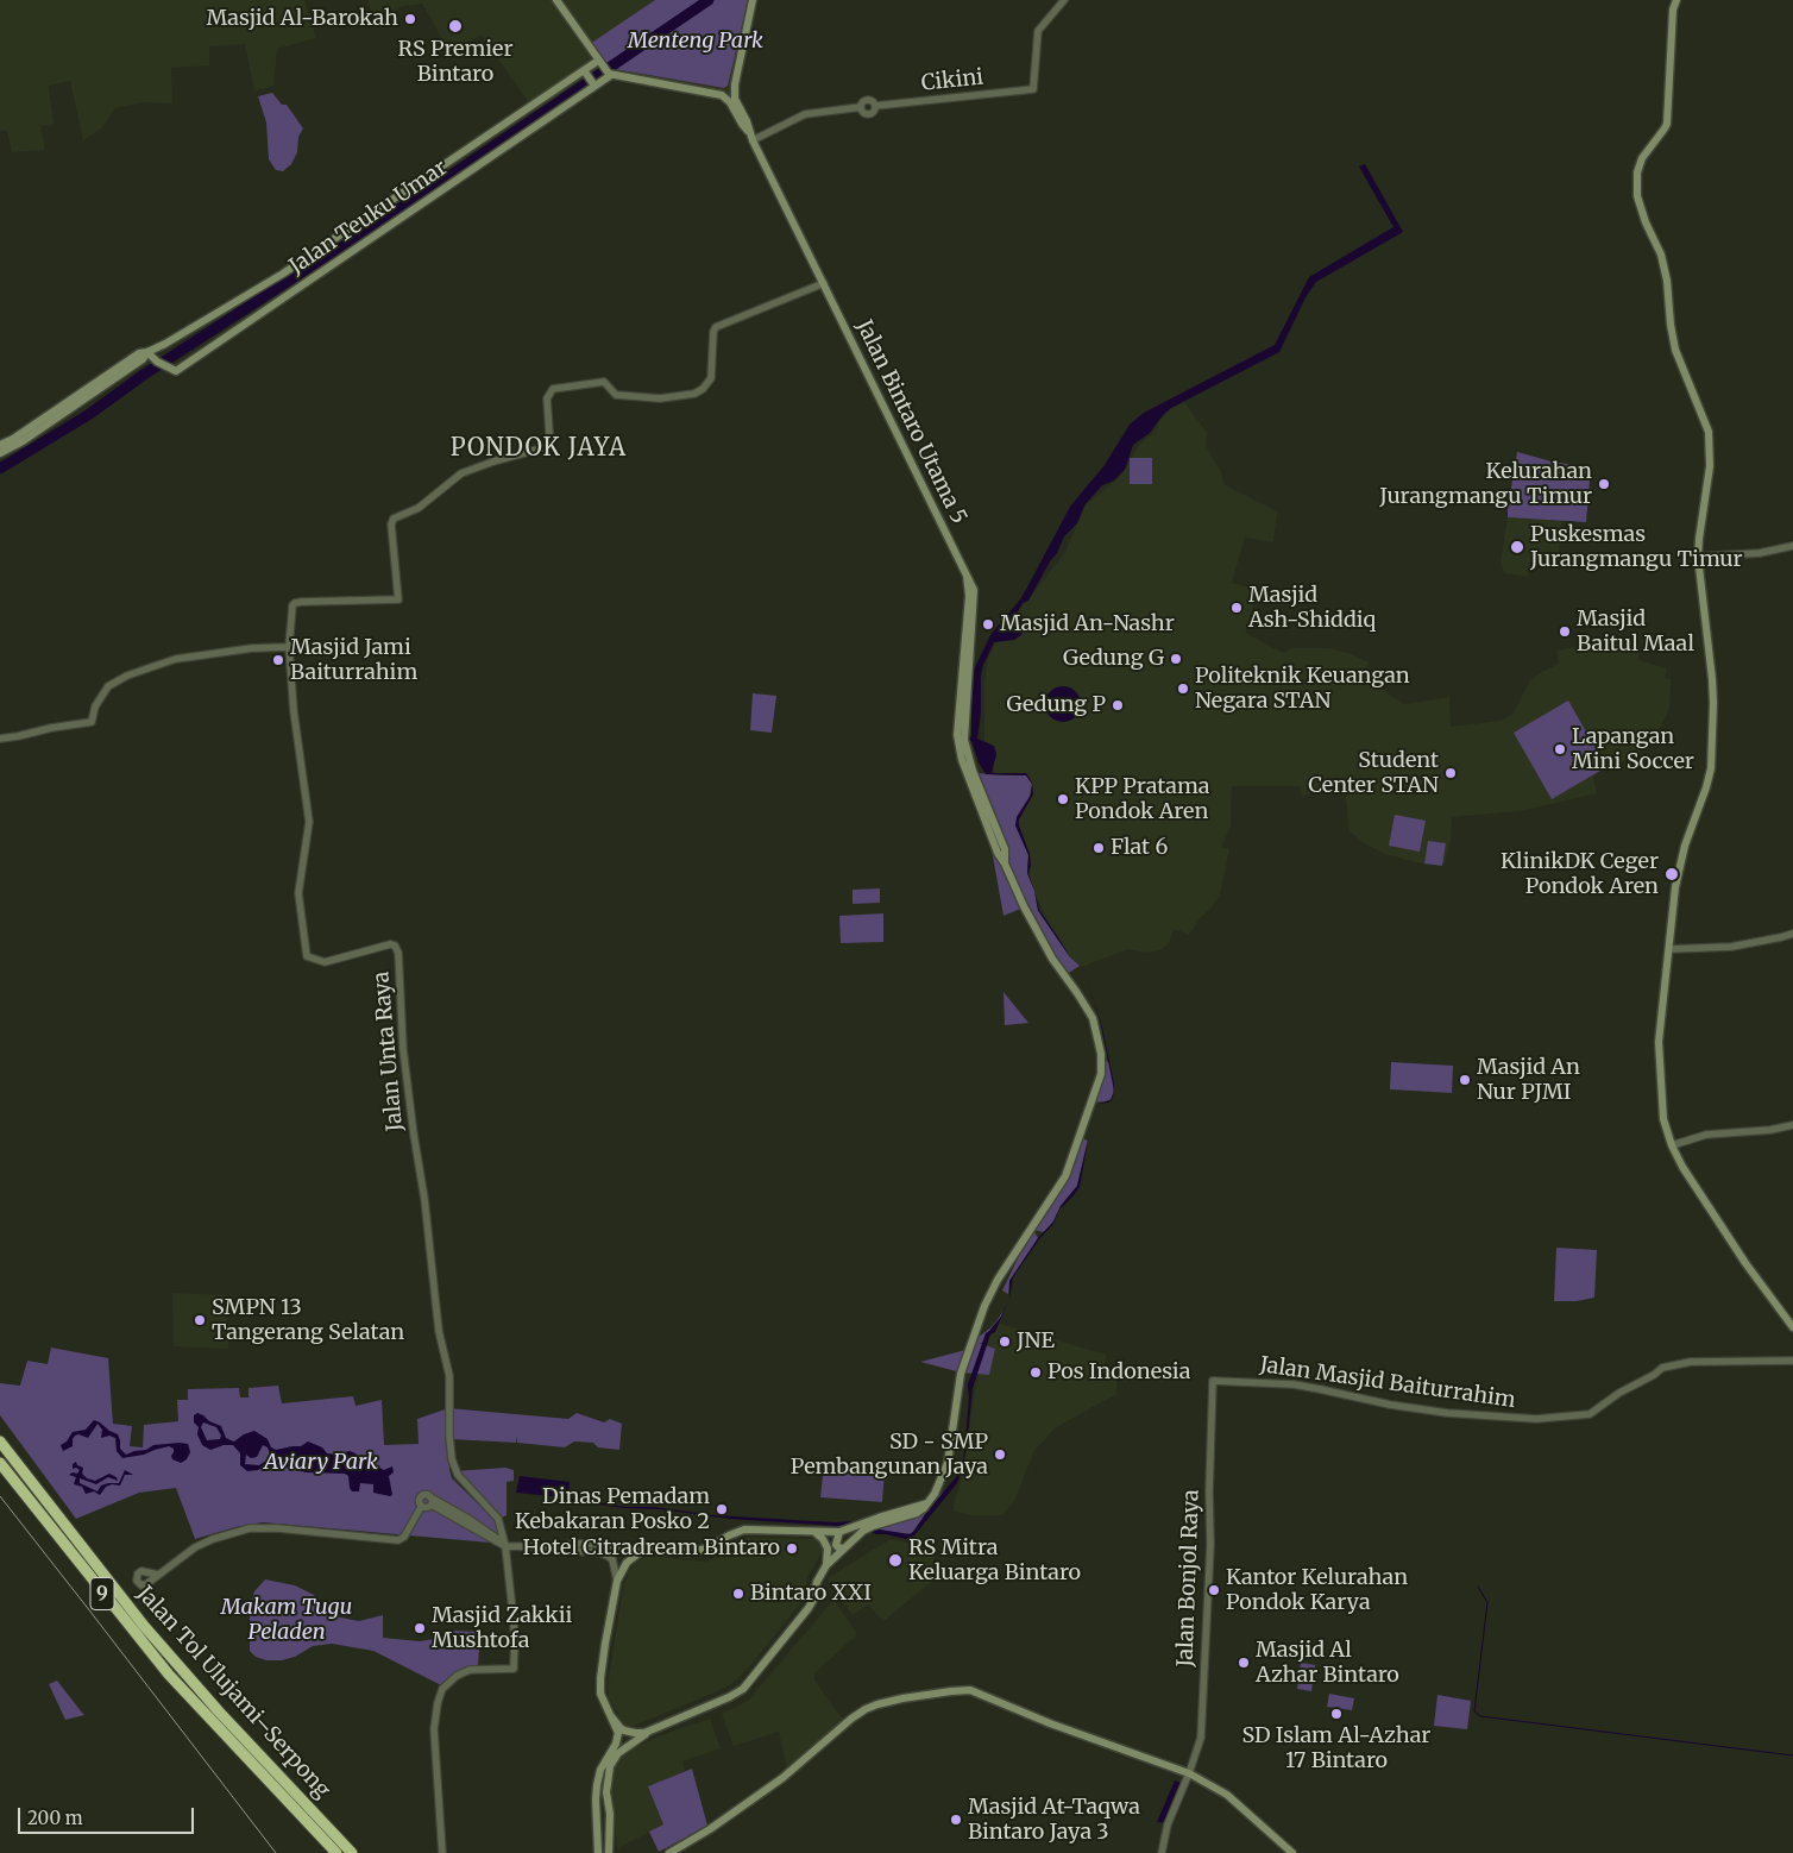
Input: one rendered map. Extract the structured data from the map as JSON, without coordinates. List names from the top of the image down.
{
  "streets": {
    "highway": ["9", "Jalan Tol Ulujami–Serpong"],
    "main road": ["Jalan Teuku Umar", "Jalan Bintaro Utama 5"],
    "street": [
      "Cikini",
      "Jalan Unta Raya",
      "Jalan Masjid Baiturrahim",
      "Jalan Bonjol Raya"
    ]
  },
  "crossings": [
    ["Cikini", "Jalan Bintaro Utama 5"],
    ["Jalan Bintaro Utama 5", "Jalan Unta Raya"],
    ["Jalan Masjid Baiturrahim", "Jalan Bonjol Raya"]
  ],
  "districts": ["PONDOK JAYA"],
  "parks": ["Menteng Park", "Aviary Park", "Makam Tugu Peladen"],
  "places": [
    "Masjid Al-Barokah",
    "RS Premier Bintaro",
    "Kelurahan Jurangmangu Timur",
    "Puskesmas Jurangmangu Timur",
    "Masjid Ash-Shiddiq",
    "Masjid An-Nashr",
    "Masjid Baitul Maal",
    "Gedung G",
    "Masjid Jami Baiturrahim",
    "Politeknik Keuangan Negara STAN",
    "Gedung P",
    "Lapangan Mini Soccer",
    "Student Center STAN",
    "KPP Pratama Pondok Aren",
    "Flat 6",
    "KlinikDK Ceger Pondok Aren",
    "Masjid An Nur PJMI",
    "SMPN 13 Tangerang Selatan",
    "JNE",
    "Pos Indonesia",
    "SD - SMP Pembangunan Jaya",
    "Dinas Pemadam Kebakaran Posko 2",
    "Hotel Citradream Bintaro",
    "RS Mitra Keluarga Bintaro",
    "Kantor Kelurahan Pondok Karya",
    "Bintaro XXI",
    "Masjid Zakkii Mushtofa",
    "Masjid Al Azhar Bintaro",
    "SD Islam Al-Azhar 17 Bintaro",
    "Masjid At-Taqwa Bintaro Jaya 3"
  ],
  "scale_bar": "200 m"
}
